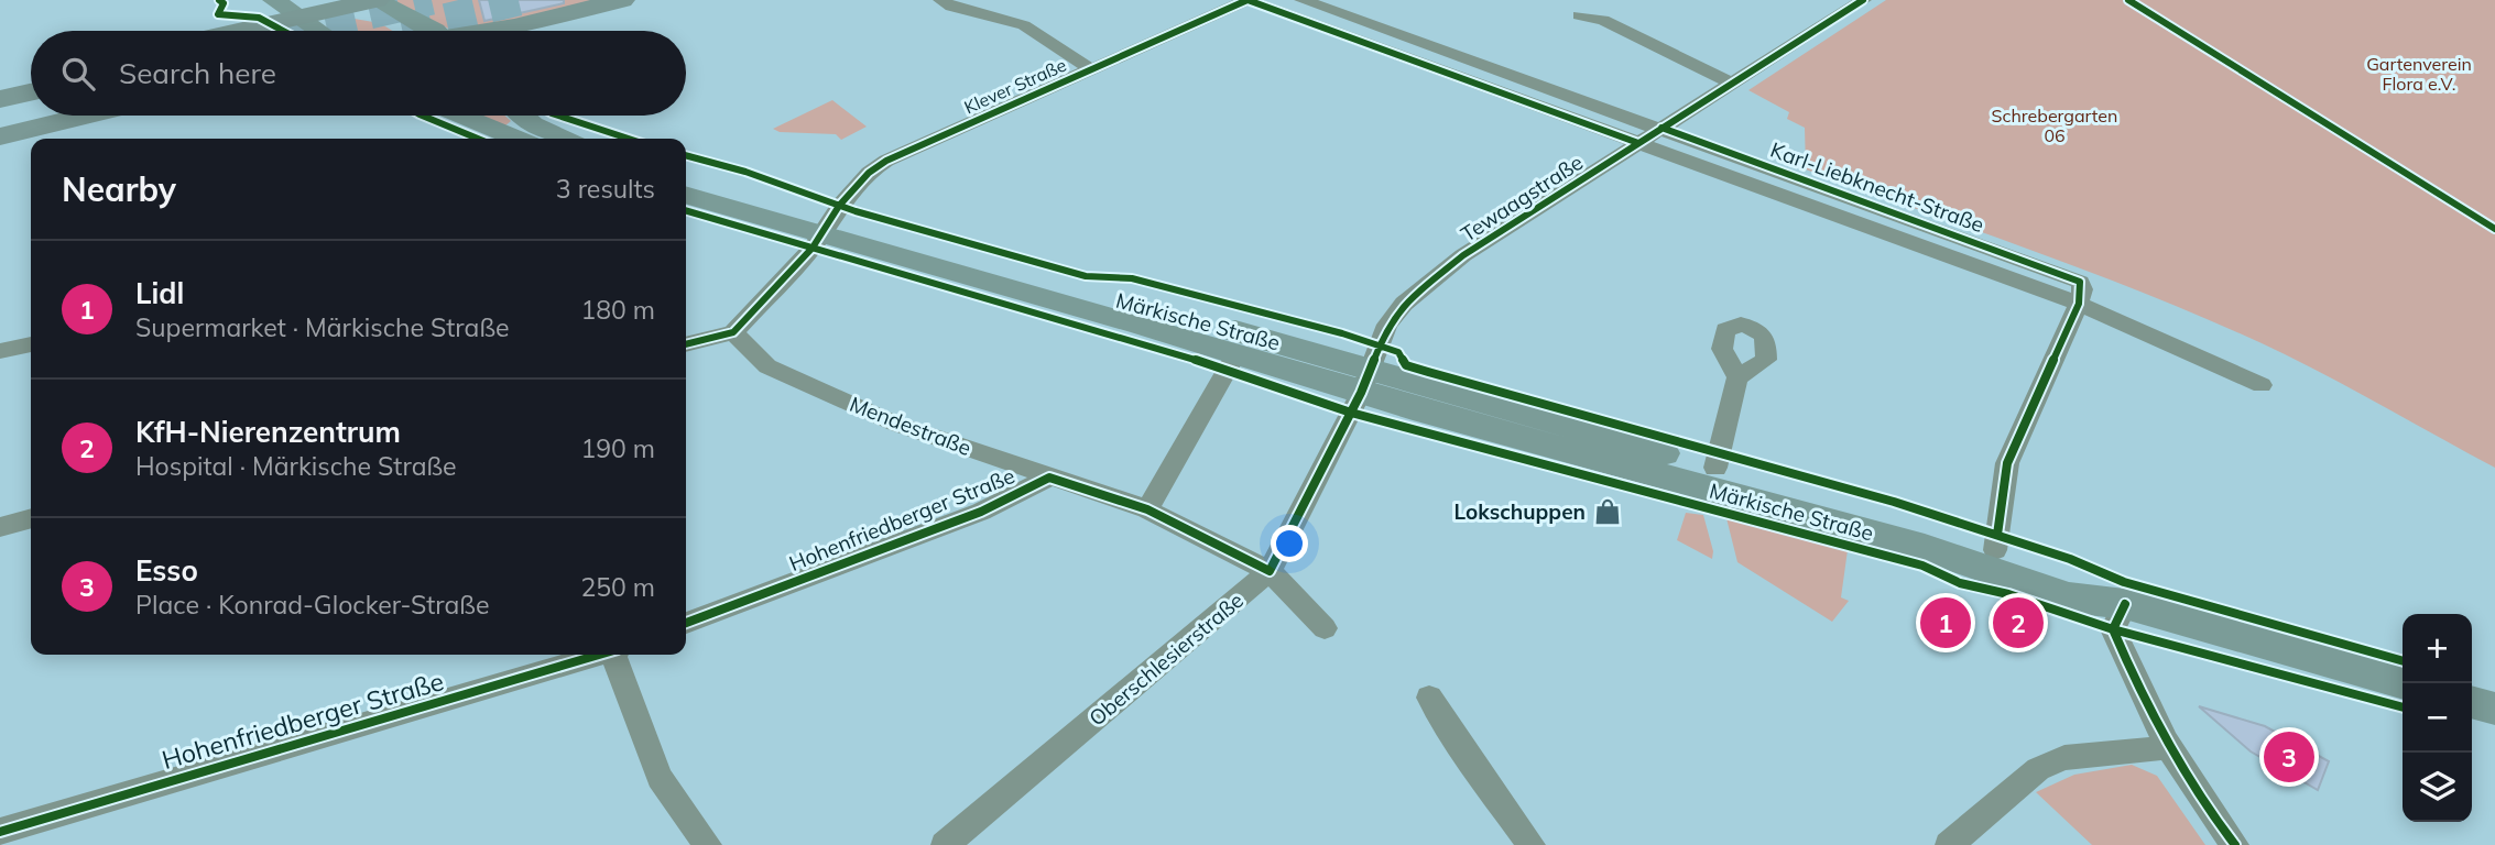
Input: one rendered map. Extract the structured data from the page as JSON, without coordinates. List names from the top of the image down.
{
  "streets": {
    "main road": ["Märkische Straße"],
    "street": [
      "Klever Straße",
      "Karl-Liebknecht-Straße",
      "Tewaagstraße",
      "Mendestraße",
      "Hohenfriedberger Straße",
      "Oberschlesierstraße"
    ]
  },
  "crossings": [
    ["Klever Straße", "Karl-Liebknecht-Straße"],
    ["Klever Straße", "Märkische Straße"],
    ["Klever Straße", "Mendestraße"],
    ["Karl-Liebknecht-Straße", "Tewaagstraße"],
    ["Tewaagstraße", "Märkische Straße"],
    ["Tewaagstraße", "Oberschlesierstraße"],
    ["Märkische Straße", "Mendestraße"],
    ["Märkische Straße", "Oberschlesierstraße"],
    ["Mendestraße", "Hohenfriedberger Straße"],
    ["Mendestraße", "Oberschlesierstraße"]
  ],
  "parks": ["Gartenverein Flora e.V.", "Schrebergarten 06"],
  "places": {
    "shop": ["Lokschuppen"]
  },
  "page": {
    "search": "Search here",
    "heading": ["Nearby", "3 results"],
    "list": [
      {
        "mark": "1",
        "name": "Lidl",
        "note": "Supermarket · Märkische Straße",
        "value": "180 m"
      },
      {
        "mark": "2",
        "name": "KfH-Nierenzentrum",
        "note": "Hospital · Märkische Straße",
        "value": "190 m"
      },
      {
        "mark": "3",
        "name": "Esso",
        "note": "Place · Konrad-Glocker-Straße",
        "value": "250 m"
      }
    ],
    "pins": ["1", "2", "3"],
    "map_buttons": ["+", "−"]
  }
}
